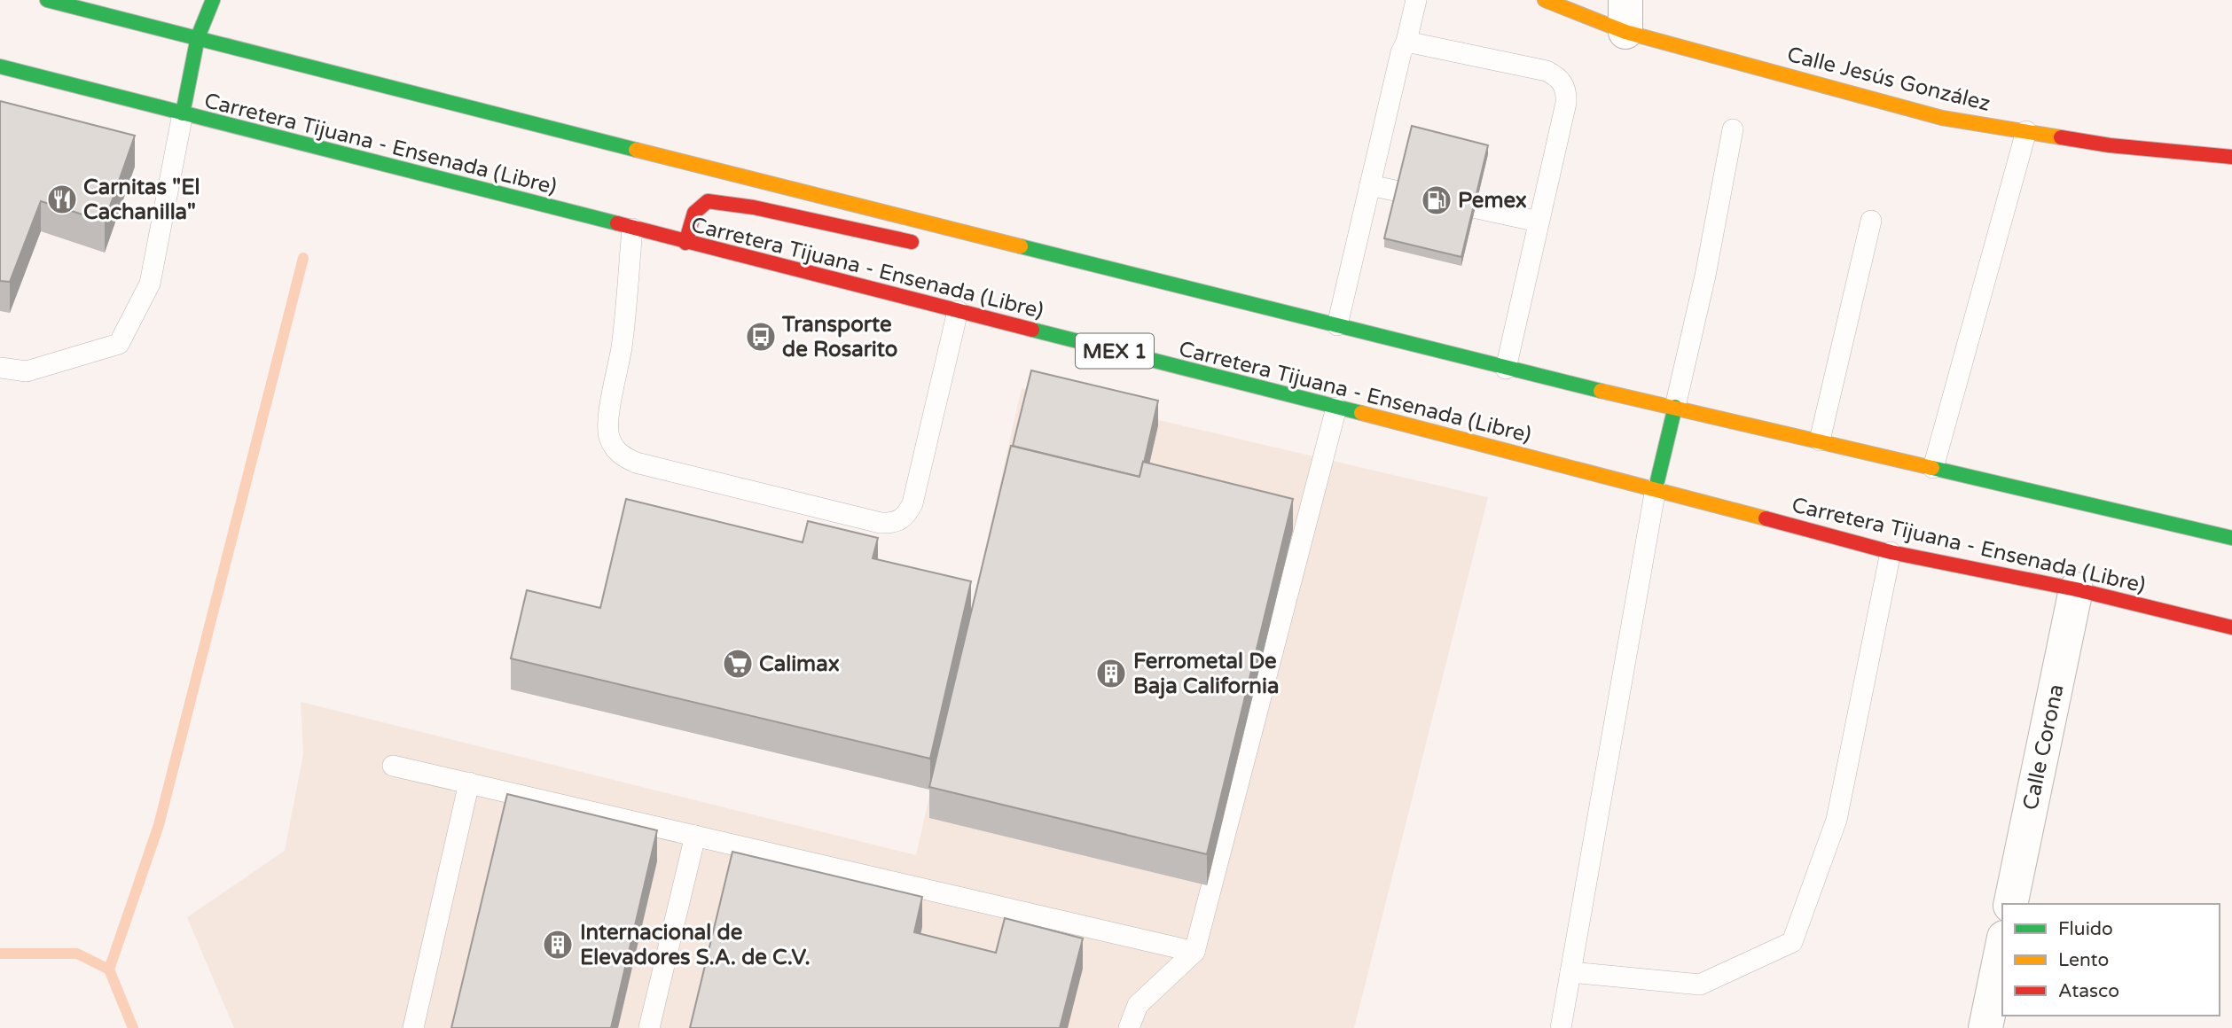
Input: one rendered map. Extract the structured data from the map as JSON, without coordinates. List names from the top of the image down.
{
  "streets": {
    "main road": ["Calle Jesús González", "Carretera Tijuana - Ensenada (Libre)", "MEX 1"],
    "street": ["Calle Corona"]
  },
  "crossings": [
    ["Carretera Tijuana - Ensenada (Libre)", "Calle Corona"]
  ],
  "places": {
    "restaurant": ["Carnitas \"El Cachanilla\""],
    "fuel station": ["Pemex"],
    "bus stop": ["Transporte de Rosarito"],
    "supermarket": ["Calimax"],
    "building": ["Ferrometal De Baja California", "Internacional de Elevadores S.A. de C.V."]
  },
  "legend": ["Fluido", "Lento", "Atasco"]
}
